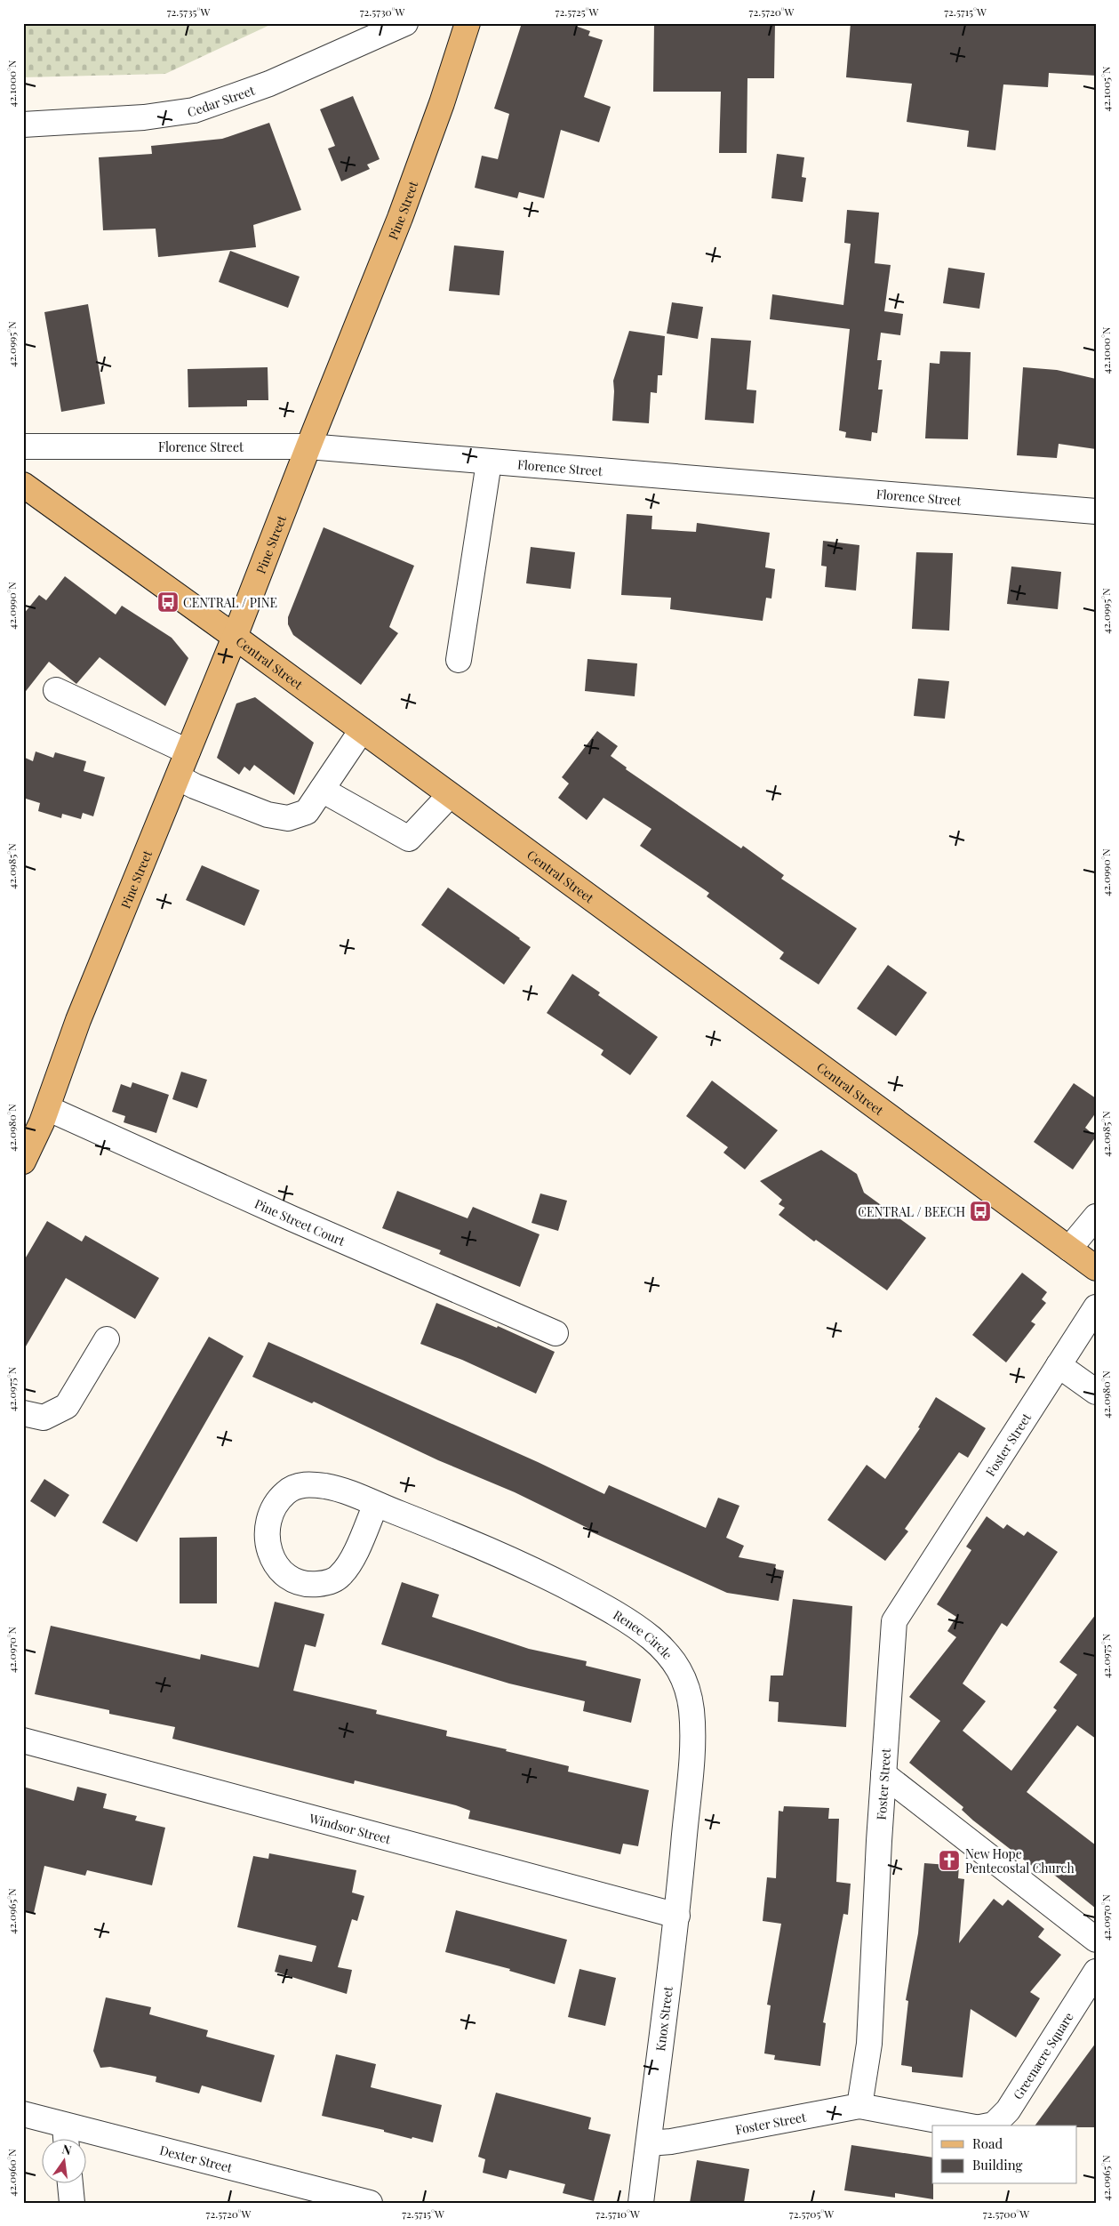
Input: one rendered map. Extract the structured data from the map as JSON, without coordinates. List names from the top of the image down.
{
  "streets": {
    "main road": ["Pine Street", "Central Street"],
    "street": [
      "Cedar Street",
      "Florence Street",
      "Pine Street Court",
      "Foster Street",
      "Renee Circle",
      "Windsor Street",
      "Knox Street",
      "Greenacre Square",
      "Dexter Street"
    ]
  },
  "crossings": [
    ["Pine Street", "Florence Street"],
    ["Pine Street", "Central Street"],
    ["Pine Street", "Pine Street Court"],
    ["Foster Street", "Knox Street"],
    ["Renee Circle", "Windsor Street"],
    ["Renee Circle", "Knox Street"],
    ["Windsor Street", "Knox Street"]
  ],
  "places": {
    "bus stop": ["CENTRAL / PINE", "CENTRAL / BEECH"],
    "church": ["New Hope Pentecostal Church"]
  },
  "legend": ["Road", "Building"],
  "north": "top",
  "coordinates": [
    "72.5735°W",
    "72.5730°W",
    "72.5725°W",
    "72.5720°W",
    "72.5715°W",
    "42.1000°N",
    "42.1005°N",
    "42.0995°N",
    "42.0990°N",
    "42.0985°N",
    "42.0980°N",
    "42.0975°N",
    "42.0970°N",
    "42.0965°N",
    "42.0960°N",
    "72.5710°W",
    "72.5705°W",
    "72.5700°W"
  ]
}
